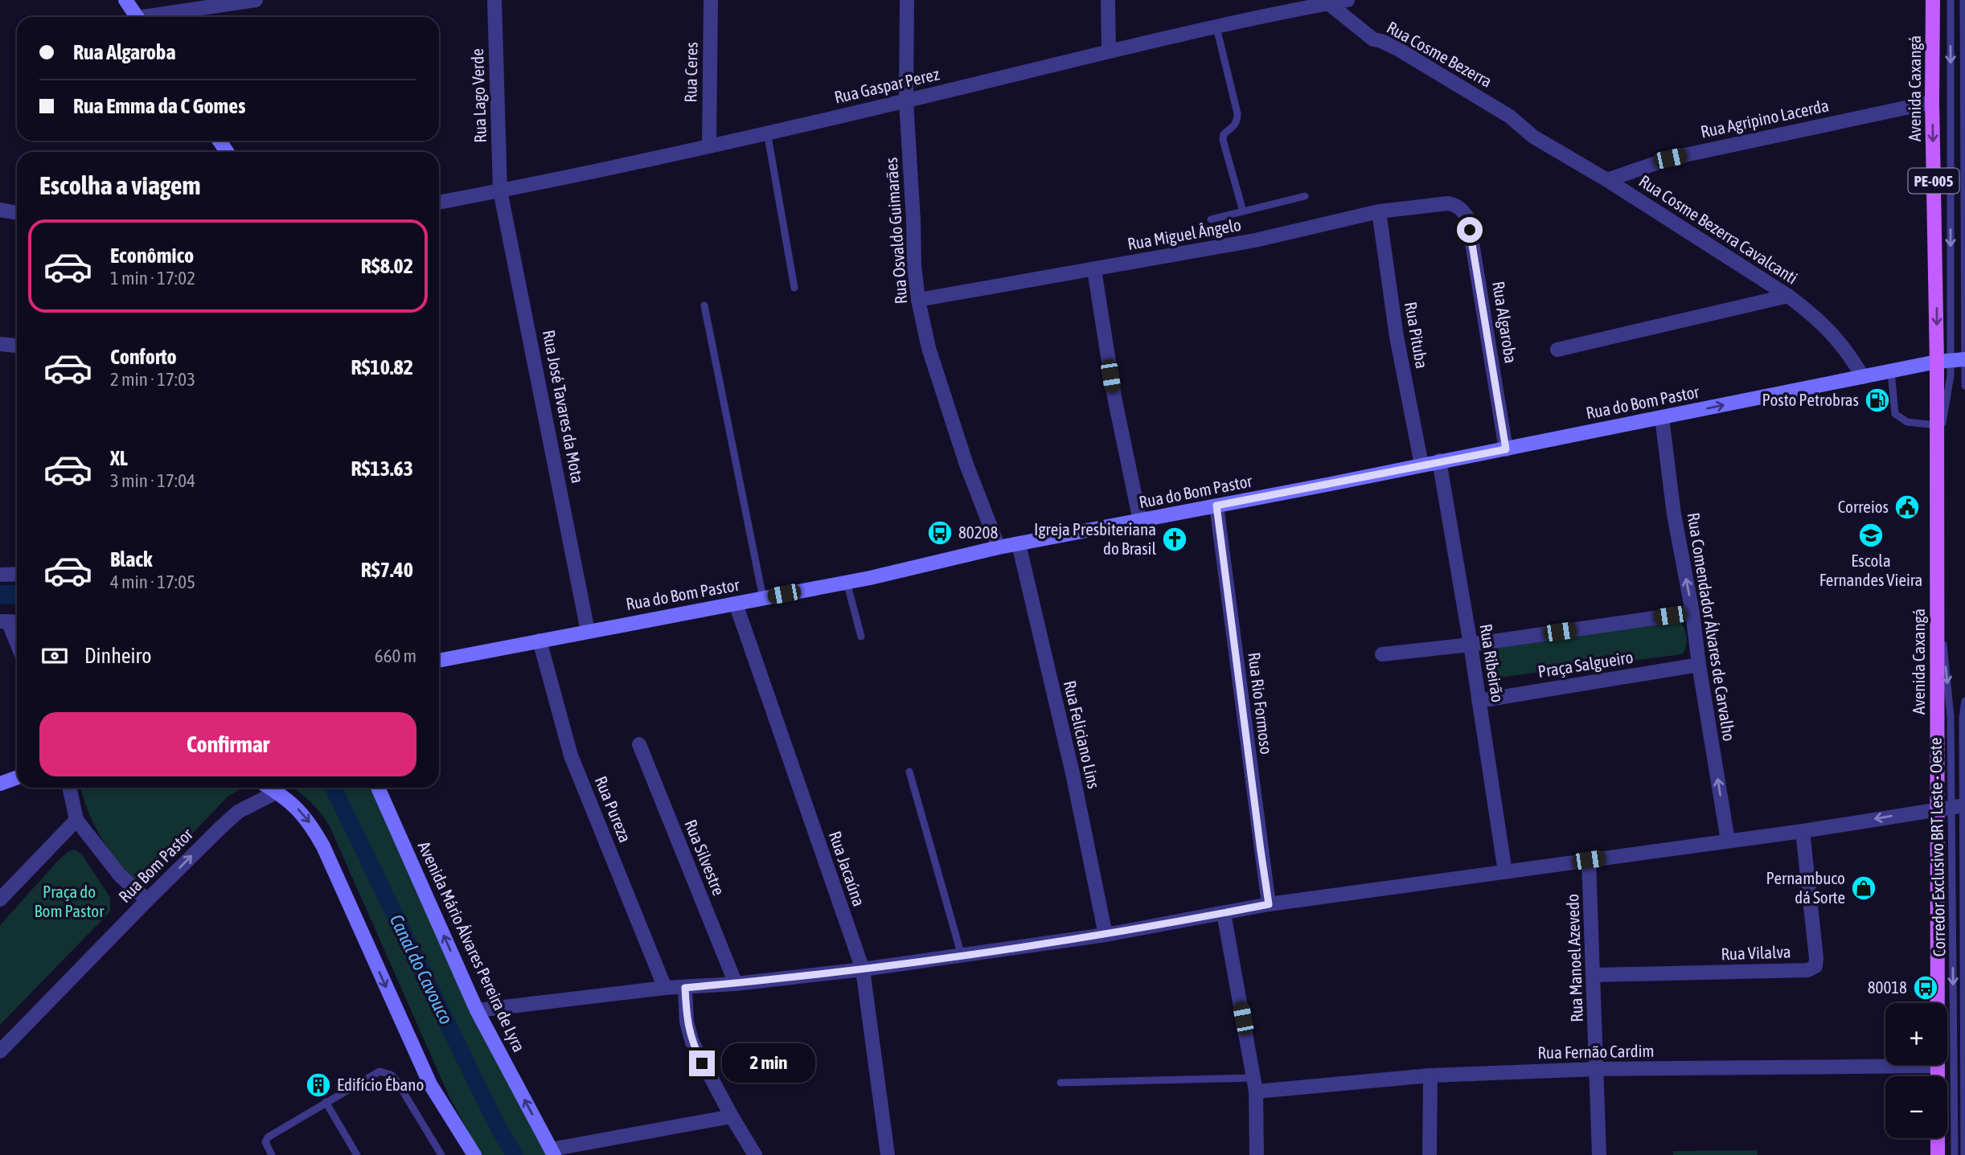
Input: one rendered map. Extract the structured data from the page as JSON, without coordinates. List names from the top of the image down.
{
  "streets": {
    "main road": ["Avenida Caxangá", "PE-005"],
    "street": [
      "Rua Cosme Bezerra",
      "Rua Ceres",
      "Rua Gaspar Perez",
      "Rua Lago Verde",
      "Rua Agripino Lacerda",
      "Rua Cosme Bezerra Cavalcanti",
      "Rua Osvaldo Guimarães",
      "Rua Miguel Ângelo",
      "Rua Algaroba",
      "Rua Pituba",
      "Rua do Bom Pastor",
      "Rua José Tavares da Mota",
      "Rua Comendador Álvares de Carvalho",
      "Rua Ribeirão",
      "Praça Salgueiro",
      "Rua Rio Formoso",
      "Rua Feliciano Lins",
      "Rua Pureza",
      "Rua Silvestre",
      "Rua Bom Pastor",
      "Rua Jacaúna",
      "Avenida Mário Álvares Pereira de Lyra",
      "Rua Vilalva",
      "Rua Manoel Azevedo",
      "Rua Fernão Cardim"
    ],
    "lane": ["Corredor Exclusivo BRT Leste - Oeste"]
  },
  "crossings": [
    ["Rua Cosme Bezerra", "Rua Gaspar Perez"],
    ["Rua Cosme Bezerra", "Rua Cosme Bezerra Cavalcanti"],
    ["Rua Ceres", "Rua Gaspar Perez"],
    ["Rua Gaspar Perez", "Rua Lago Verde"],
    ["Rua Gaspar Perez", "Rua Osvaldo Guimarães"],
    ["Rua Gaspar Perez", "Rua José Tavares da Mota"],
    ["Avenida Caxangá", "Rua Agripino Lacerda"],
    ["Avenida Caxangá", "Rua do Bom Pastor"],
    ["Avenida Caxangá", "Rua Fernão Cardim"],
    ["Rua Lago Verde", "Rua José Tavares da Mota"],
    ["Rua Agripino Lacerda", "Rua Cosme Bezerra Cavalcanti"],
    ["Rua Cosme Bezerra Cavalcanti", "Rua do Bom Pastor"],
    ["Rua Osvaldo Guimarães", "Rua Miguel Ângelo"],
    ["Rua Osvaldo Guimarães", "Rua do Bom Pastor"],
    ["Rua Miguel Ângelo", "Rua Algaroba"],
    ["Rua Miguel Ângelo", "Rua Pituba"],
    ["Rua Algaroba", "Rua do Bom Pastor"],
    ["Rua Pituba", "Rua do Bom Pastor"],
    ["Rua do Bom Pastor", "Rua José Tavares da Mota"],
    ["Rua do Bom Pastor", "Rua Comendador Álvares de Carvalho"],
    ["Rua do Bom Pastor", "Rua Ribeirão"],
    ["Rua do Bom Pastor", "Rua Rio Formoso"],
    ["Rua do Bom Pastor", "Rua Feliciano Lins"],
    ["Rua do Bom Pastor", "Rua Pureza"],
    ["Rua do Bom Pastor", "Rua Jacaúna"],
    ["Rua Comendador Álvares de Carvalho", "Praça Salgueiro"],
    ["Rua Ribeirão", "Praça Salgueiro"],
    ["Rua Vilalva", "Rua Manoel Azevedo"],
    ["Rua Manoel Azevedo", "Rua Fernão Cardim"]
  ],
  "one_way": ["Rua Comendador Álvares de Carvalho", "Rua Bom Pastor"],
  "water": ["Canal do Cavouco"],
  "parks": ["Praça do Bom Pastor"],
  "places": {
    "fuel station": ["Posto Petrobras"],
    "public building": ["Correios"],
    "bus stop": ["80208", "80018"],
    "school or university": ["Escola Fernandes Vieira"],
    "church": ["Igreja Presbiteriana do Brasil"],
    "shop": ["Pernambuco dá Sorte"],
    "building": ["Edifício Ébano"]
  },
  "page": {
    "banner": ["Rua Algaroba", "Rua Emma da C Gomes"],
    "heading": "Escolha a viagem",
    "list": [
      {
        "name": "Econômico",
        "note": "1 min · 17:02",
        "value": "R$8.02"
      },
      {
        "name": "Conforto",
        "note": "2 min · 17:03",
        "value": "R$10.82"
      },
      {
        "name": "XL",
        "note": "3 min · 17:04",
        "value": "R$13.63"
      },
      {
        "name": "Black",
        "note": "4 min · 17:05",
        "value": "R$7.40"
      }
    ],
    "pay": ["Dinheiro", "660 m"],
    "buttons": "Confirmar",
    "map_buttons": ["+", "−"],
    "bubble": "2 min"
  }
}
